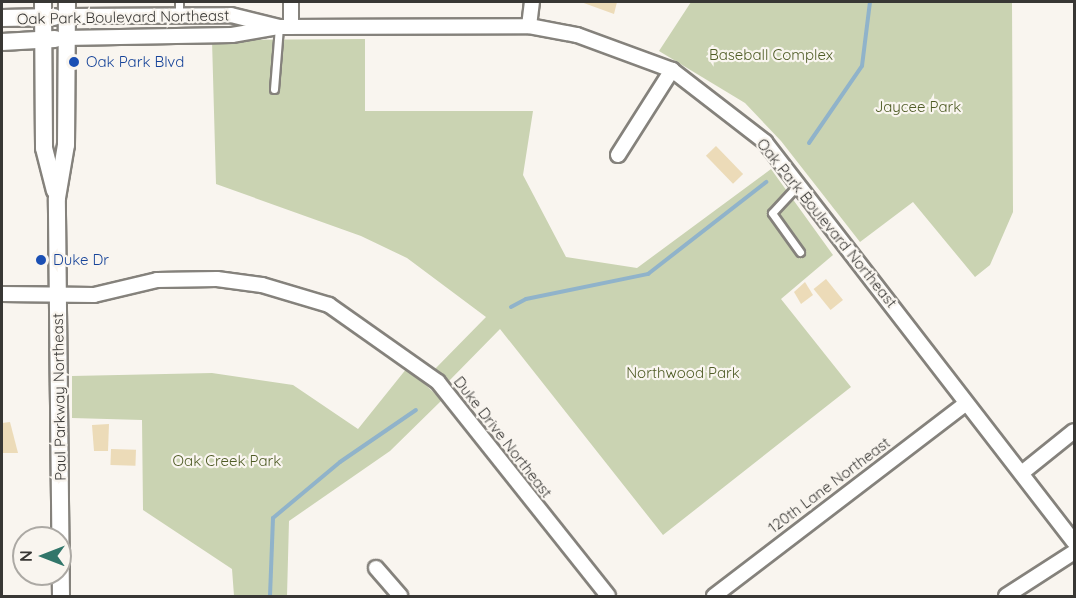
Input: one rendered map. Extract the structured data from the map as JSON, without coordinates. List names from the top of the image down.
{
  "streets": {
    "street": [
      "Oak Park Boulevard Northeast",
      "Paul Parkway Northeast",
      "Duke Drive Northeast",
      "120th Lane Northeast"
    ]
  },
  "crossings": [
    ["Oak Park Boulevard Northeast", "Paul Parkway Northeast"],
    ["Oak Park Boulevard Northeast", "120th Lane Northeast"],
    ["Paul Parkway Northeast", "Duke Drive Northeast"]
  ],
  "parks": [
    "Baseball Complex",
    "Jaycee Park",
    "Northwood Park",
    "Oak Creek Park"
  ],
  "places": ["Oak Park Blvd", "Duke Dr"],
  "north": "left"
}
